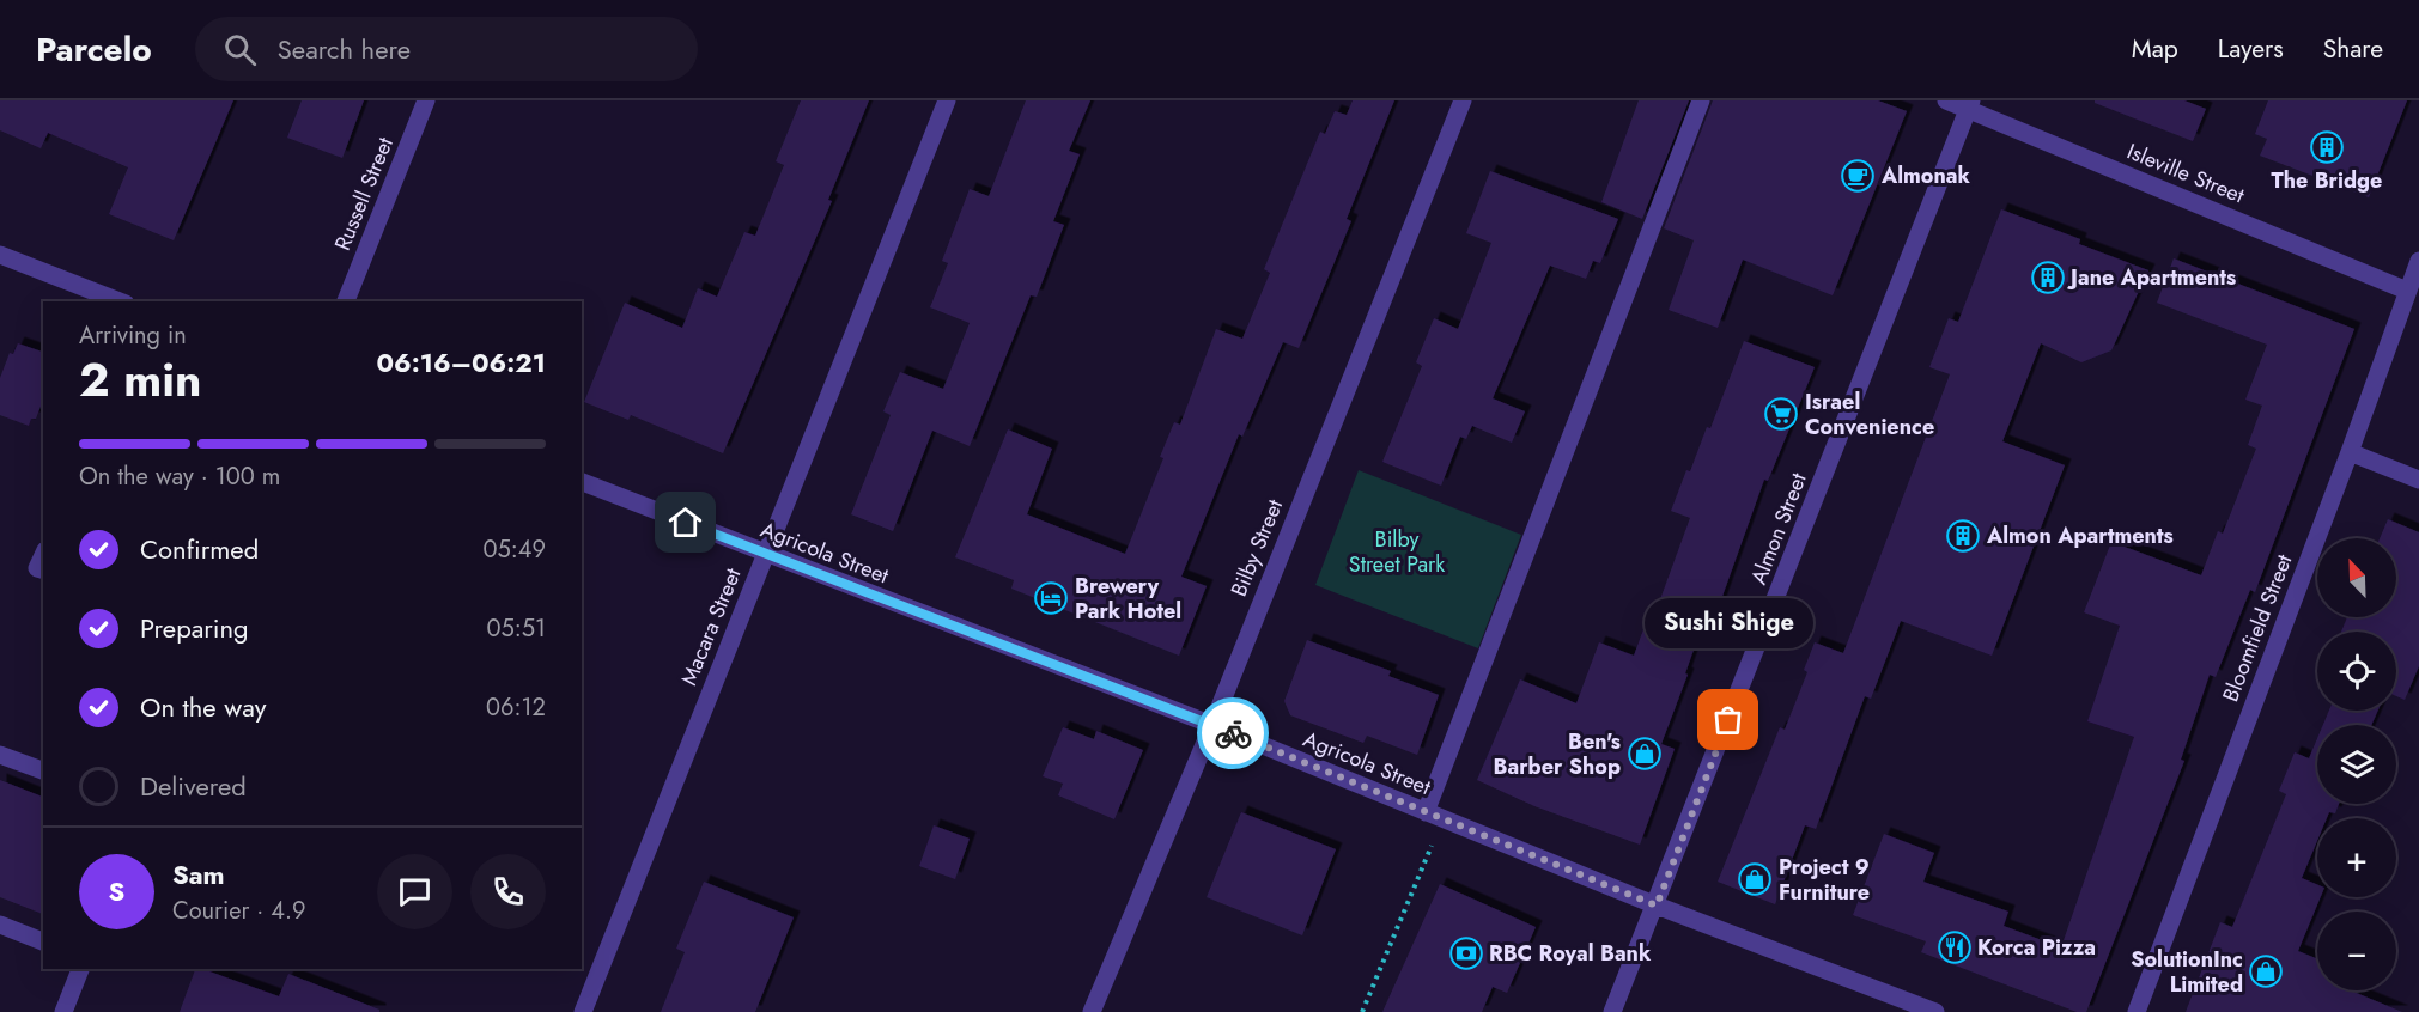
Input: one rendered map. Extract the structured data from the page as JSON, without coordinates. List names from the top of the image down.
{
  "streets": {
    "street": [
      "Isleville Street",
      "Russell Street",
      "Almon Street",
      "Bilby Street",
      "Agricola Street",
      "Macara Street",
      "Bloomfield Street"
    ]
  },
  "crossings": [
    ["Isleville Street", "Almon Street"],
    ["Isleville Street", "Bloomfield Street"],
    ["Almon Street", "Agricola Street"],
    ["Bilby Street", "Agricola Street"],
    ["Agricola Street", "Macara Street"]
  ],
  "parks": ["Bilby Street Park"],
  "places": {
    "building": ["The Bridge", "Jane Apartments", "Almon Apartments"],
    "cafe": ["Almonak"],
    "supermarket": ["Israel Convenience"],
    "hotel": ["Brewery Park Hotel"],
    "other": ["Sushi Shige"],
    "shop": ["Ben's Barber Shop", "Project 9 Furniture", "SolutionInc Limited"],
    "restaurant": ["Korca Pizza"],
    "bank": ["RBC Royal Bank"]
  },
  "north": "top left",
  "page": {
    "header": "Parcelo",
    "search": "Search here",
    "nav": ["Map", "Layers", "Share"],
    "heading": ["2 min", "Arriving in", "06:16–06:21"],
    "panel": ["Sam", "Courier · 4.9"],
    "bar": "On the way · 100 m",
    "list": [
      ["Confirmed", "05:49"],
      ["Preparing", "05:51"],
      ["On the way", "06:12"],
      "Delivered"
    ],
    "map_buttons": ["+", "−"],
    "bubble": "Sushi Shige",
    "round": "S"
  }
}
